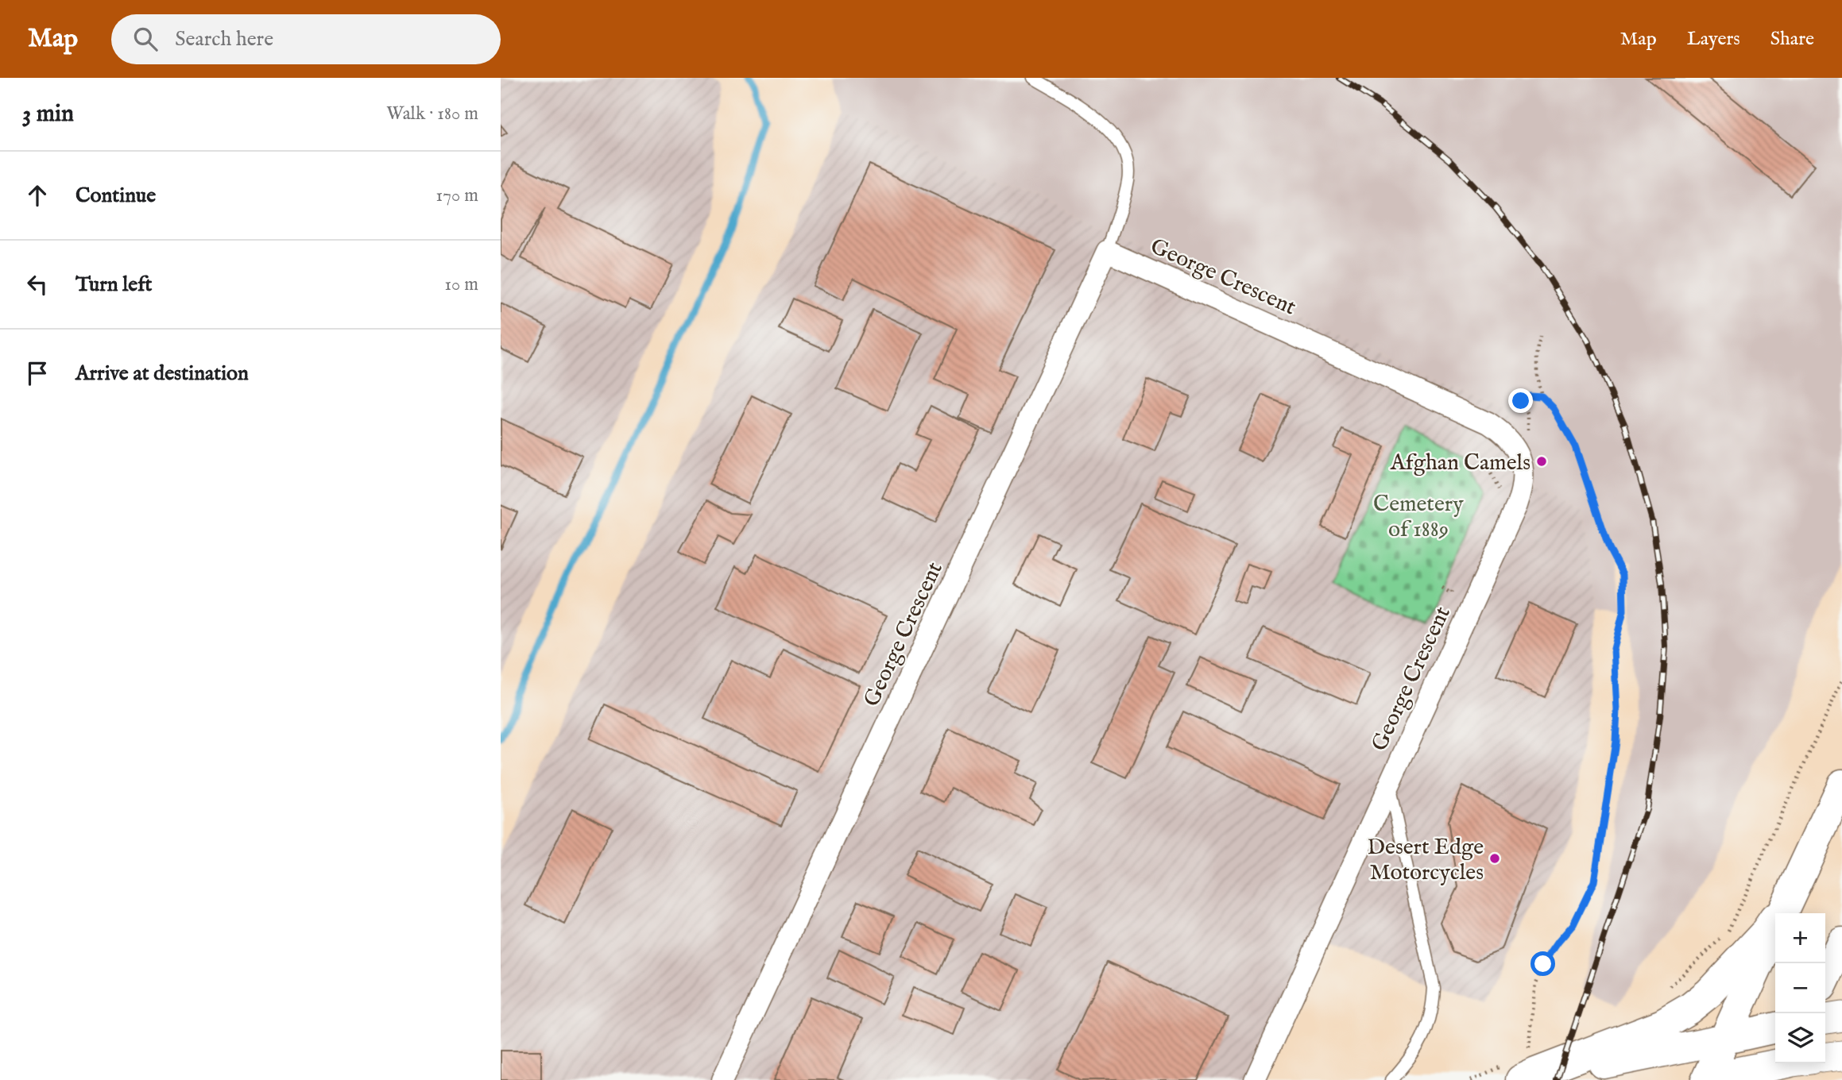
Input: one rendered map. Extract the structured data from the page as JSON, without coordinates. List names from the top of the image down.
{
  "streets": {
    "street": ["George Crescent"]
  },
  "parks": ["Cemetery of 1889"],
  "places": ["Afghan Camels", "Desert Edge Motorcycles"],
  "page": {
    "header": "Map",
    "search": "Search here",
    "nav": ["Map", "Layers", "Share"],
    "heading": ["3 min", "Walk · 180 m"],
    "list": [
      ["Continue", "170 m"],
      ["Turn left", "10 m"],
      "Arrive at destination"
    ],
    "map_buttons": ["+", "−"]
  }
}
